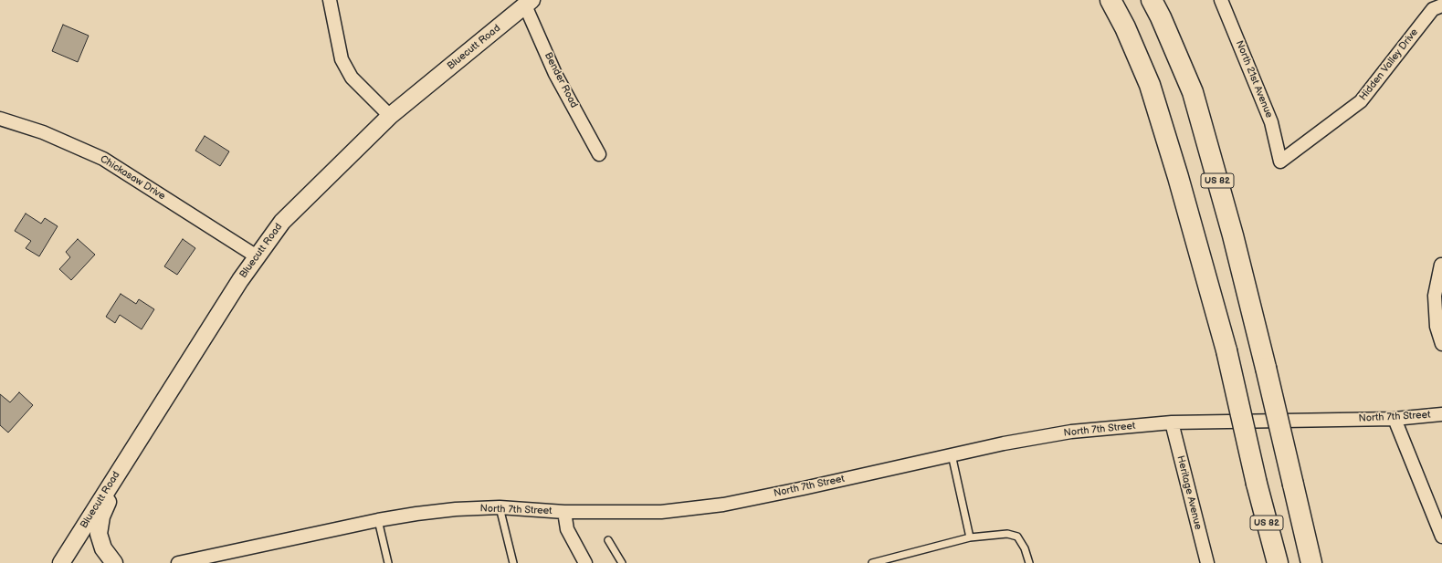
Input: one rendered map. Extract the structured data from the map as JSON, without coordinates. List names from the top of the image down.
{
  "streets": {
    "highway": ["US 82"],
    "street": [
      "Bluecutt Road",
      "Hidden Valley Drive",
      "North 21st Avenue",
      "Bender Road",
      "Chickasaw Drive",
      "North 7th Street",
      "Heritage Avenue"
    ]
  },
  "crossings": [
    ["Bluecutt Road", "Bender Road"],
    ["Bluecutt Road", "Chickasaw Drive"],
    ["Hidden Valley Drive", "North 21st Avenue"],
    ["North 7th Street", "Heritage Avenue"]
  ]
}
